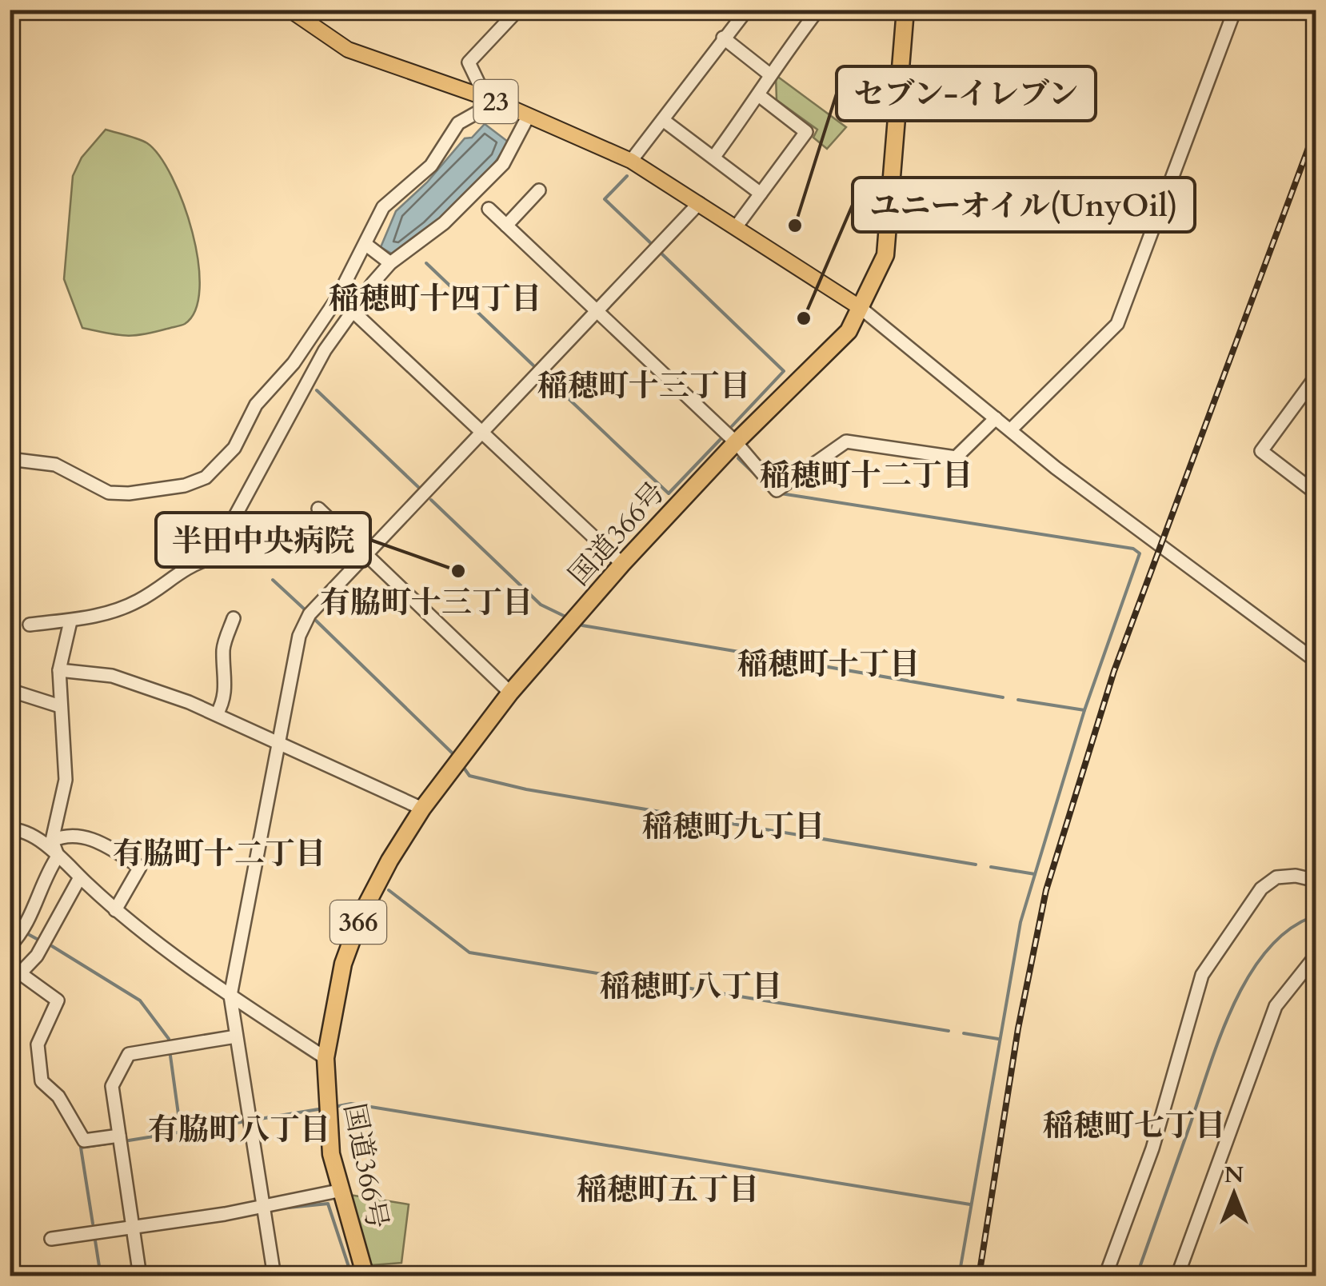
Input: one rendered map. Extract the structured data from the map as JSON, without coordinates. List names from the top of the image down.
{
  "streets": {
    "highway": ["国道366号", "366"],
    "main road": ["23"]
  },
  "crossings": [
    ["23", "国道366号"]
  ],
  "districts": [
    "稲穂町十四丁目",
    "稲穂町十三丁目",
    "稲穂町十二丁目",
    "有脇町十三丁目",
    "稲穂町十丁目",
    "稲穂町九丁目",
    "有脇町十二丁目",
    "稲穂町八丁目",
    "稲穂町七丁目",
    "有脇町八丁目",
    "稲穂町五丁目"
  ],
  "places": ["セブン-イレブン", "ユニーオイル(UnyOil)", "半田中央病院"],
  "north": "top"
}
